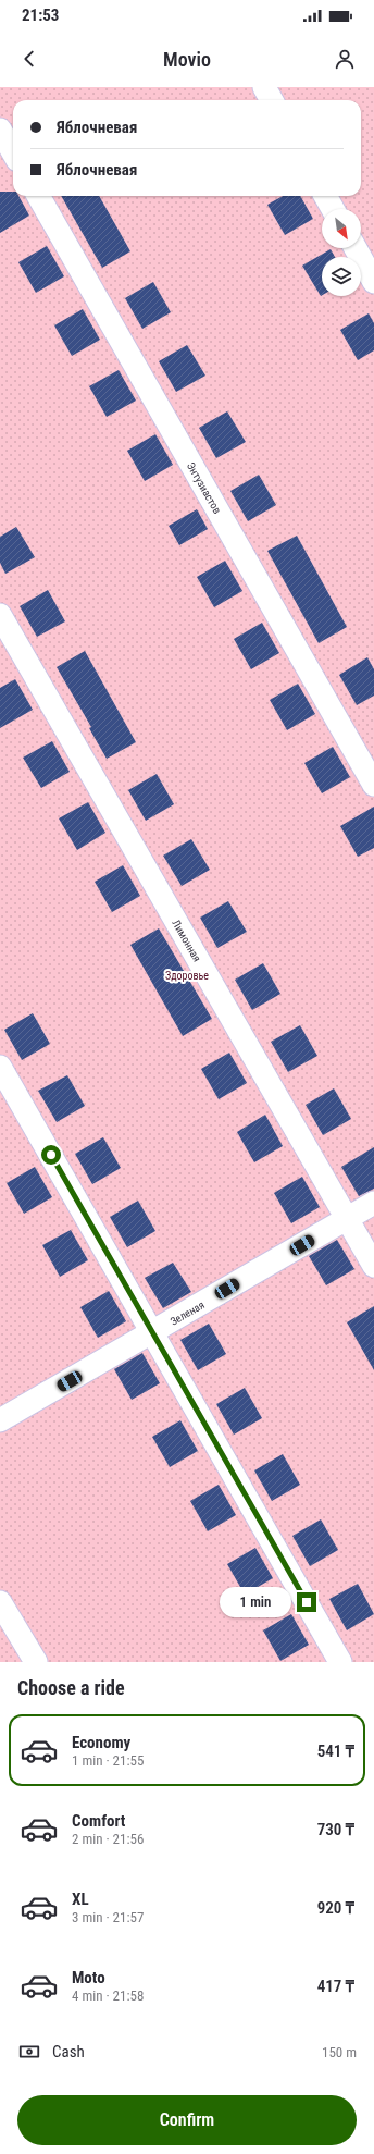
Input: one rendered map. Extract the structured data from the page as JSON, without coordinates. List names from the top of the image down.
{
  "streets": {
    "street": ["Энтузиастов", "Лимонная", "Зеленая"]
  },
  "crossings": [
    ["Лимонная", "Зеленая"]
  ],
  "parks": ["Здоровье"],
  "north": "bottom right",
  "page": {
    "status": "21:53",
    "header": "Movio",
    "banner": ["Яблочневая", "Яблочневая"],
    "bubble": "1 min",
    "heading": "Choose a ride",
    "list": [
      {
        "name": "Economy",
        "note": "1 min · 21:55",
        "value": "541 ₸"
      },
      {
        "name": "Comfort",
        "note": "2 min · 21:56",
        "value": "730 ₸"
      },
      {
        "name": "XL",
        "note": "3 min · 21:57",
        "value": "920 ₸"
      },
      {
        "name": "Moto",
        "note": "4 min · 21:58",
        "value": "417 ₸"
      }
    ],
    "pay": ["Cash", "150 m"],
    "buttons": "Confirm"
  }
}
